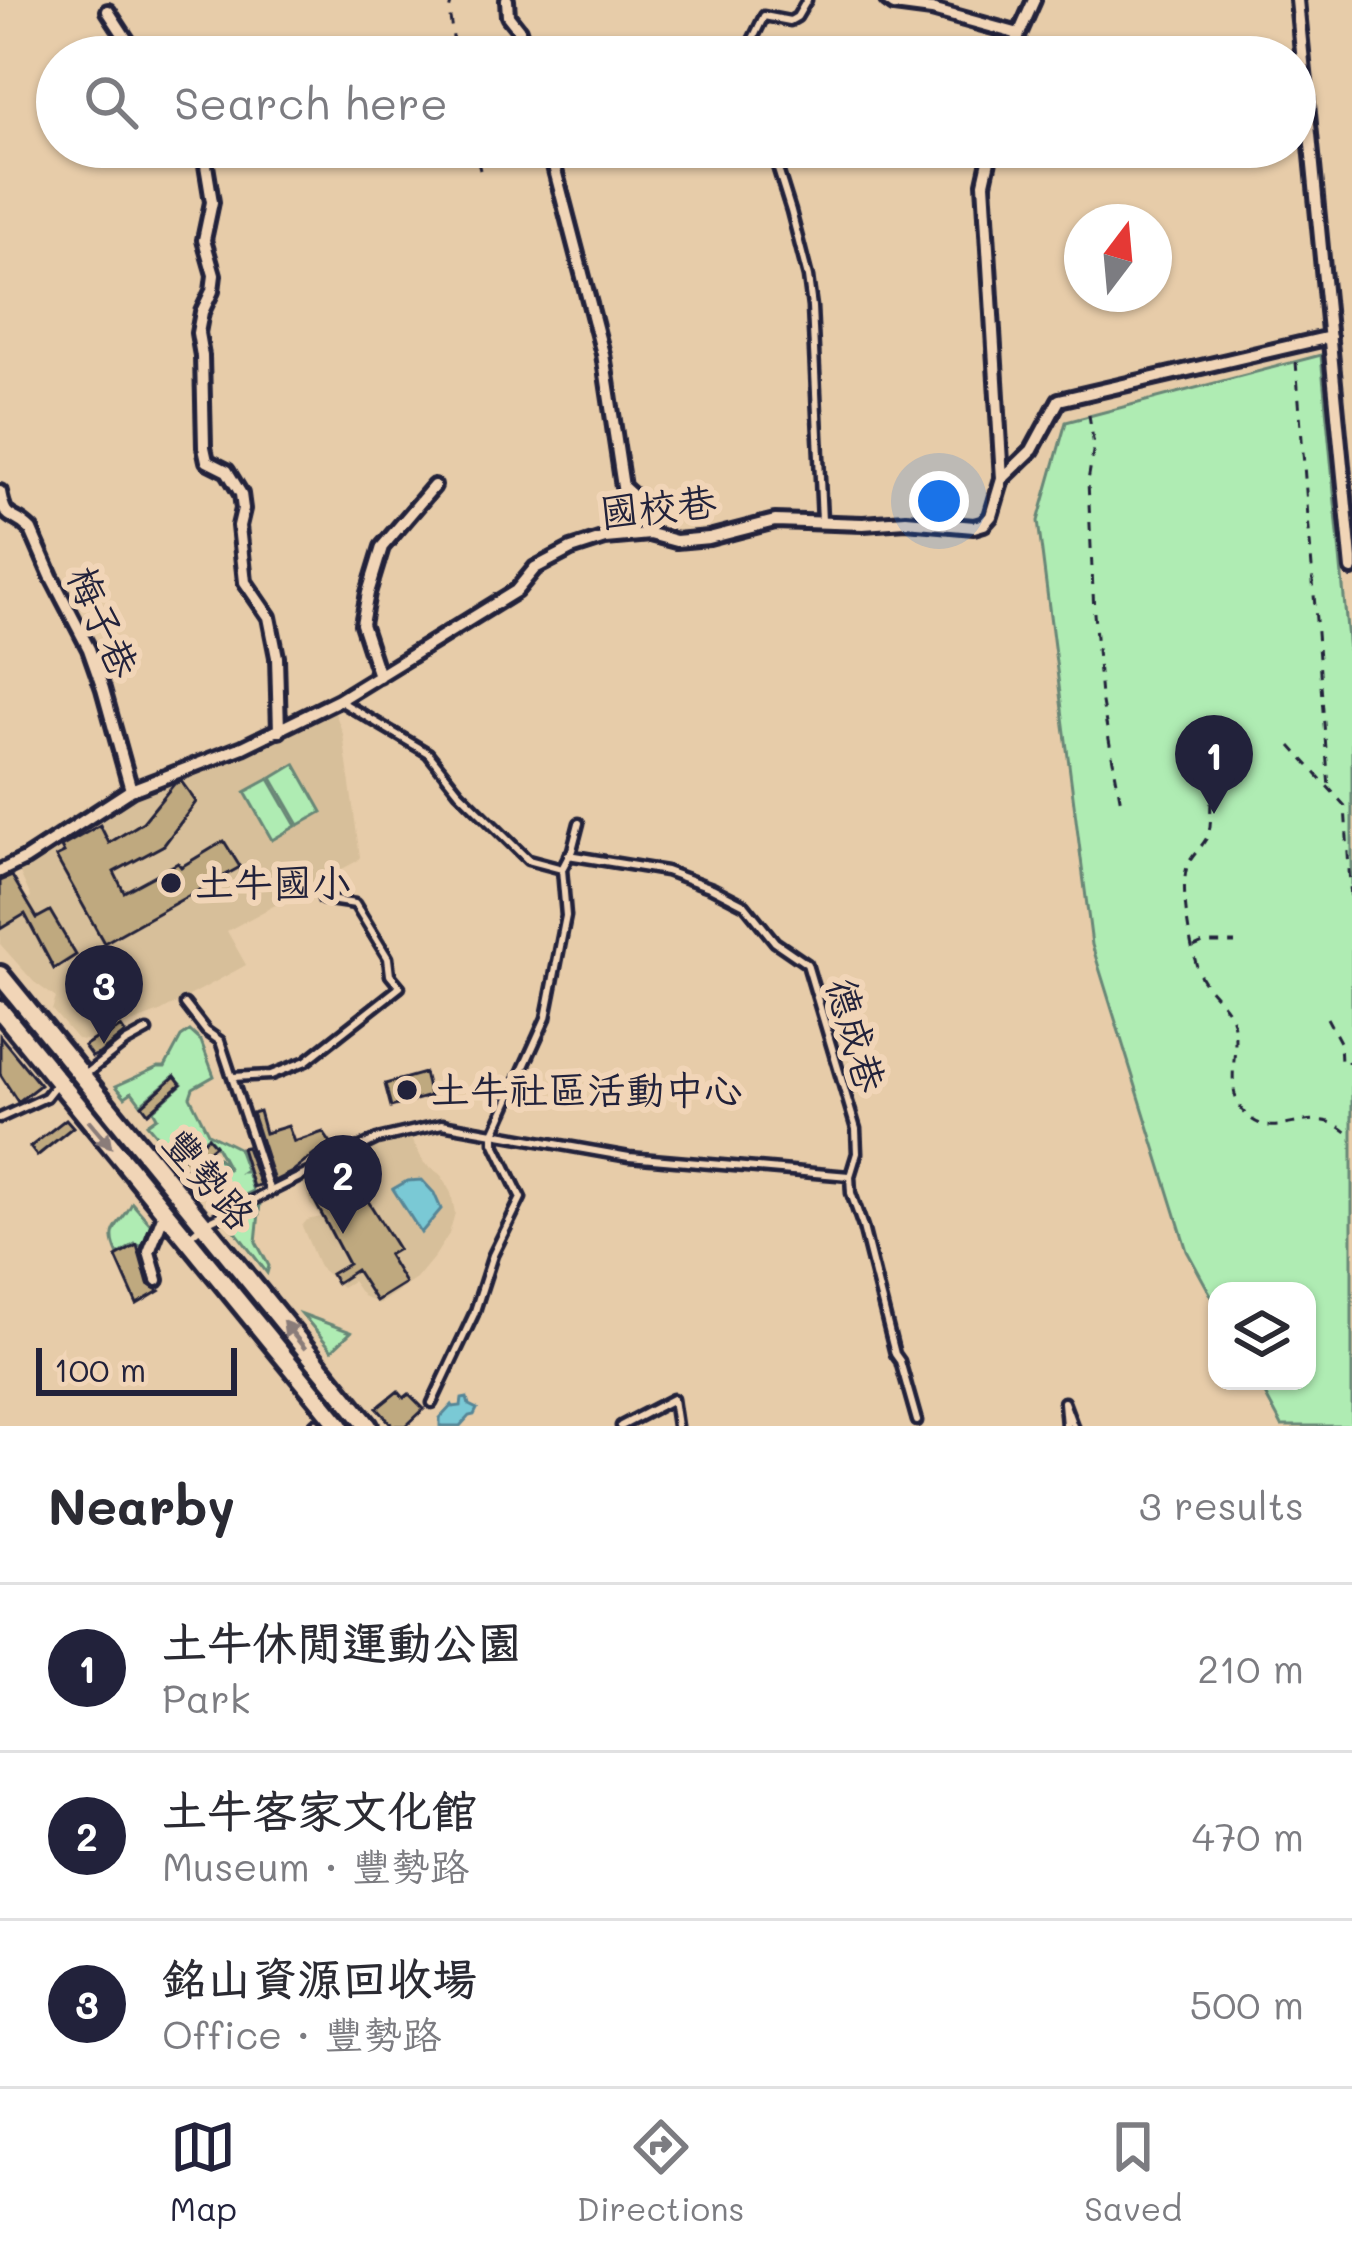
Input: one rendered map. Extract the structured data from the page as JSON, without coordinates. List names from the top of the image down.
{
  "streets": {
    "main road": ["豐勢路"],
    "street": ["國校巷", "梅子巷"],
    "lane": ["德成巷"]
  },
  "crossings": [
    ["國校巷", "梅子巷"]
  ],
  "places": ["土牛國小", "土牛社區活動中心"],
  "scale_bar": "100 m",
  "north": "top",
  "page": {
    "search": "Search here",
    "pins": ["1", "3", "2"],
    "scale": "100 m",
    "heading": ["Nearby", "3 results"],
    "list": [
      {
        "mark": "1",
        "name": "土牛休閒運動公園",
        "note": "Park",
        "value": "210 m"
      },
      {
        "mark": "2",
        "name": "土牛客家文化館",
        "note": "Museum · 豐勢路",
        "value": "470 m"
      },
      {
        "mark": "3",
        "name": "銘山資源回收場",
        "note": "Office · 豐勢路",
        "value": "500 m"
      }
    ],
    "nav": ["Map", "Directions", "Saved"]
  }
}
